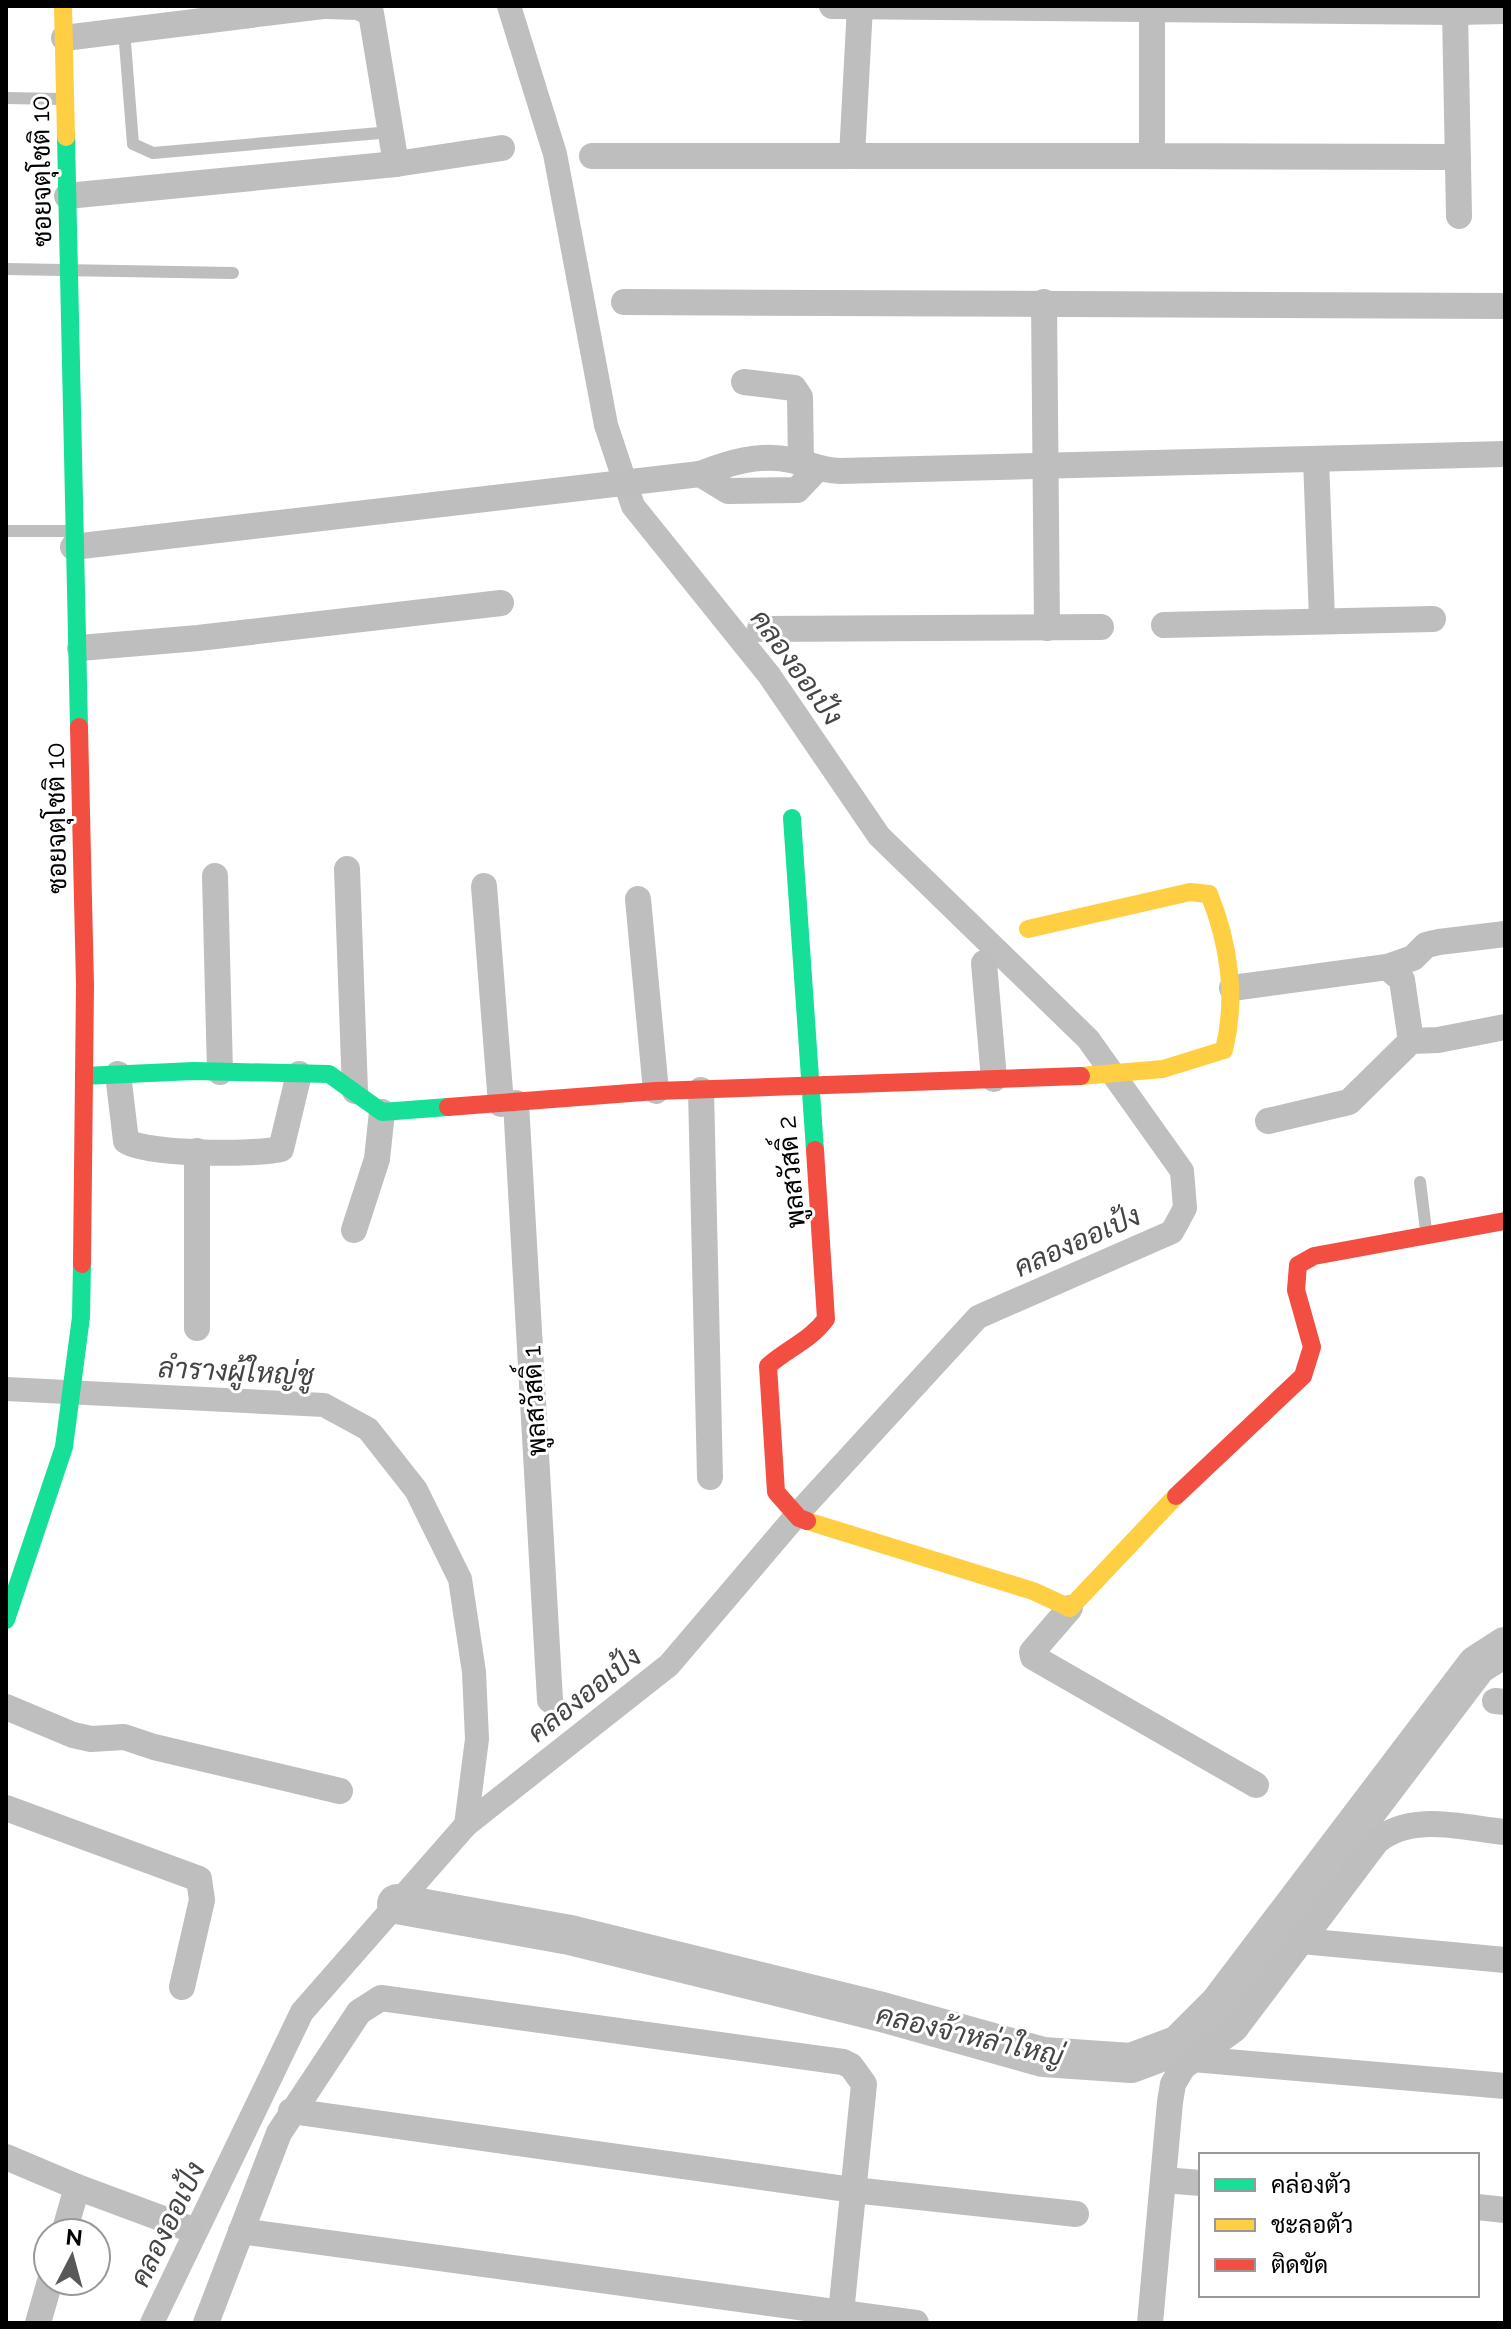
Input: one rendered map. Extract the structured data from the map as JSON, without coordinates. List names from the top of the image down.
{
  "streets": {
    "street": ["ซอยจตุโชติ 10", "พูลสวัสดิ์ 2", "พูลสวัสดิ์ 1"]
  },
  "water": ["คลองออเป้ง", "ลำรางผู้ใหญ่ชู", "คลองจ้าหล่าใหญ่"],
  "legend": ["คล่องตัว", "ชะลอตัว", "ติดขัด"],
  "north": "top"
}
